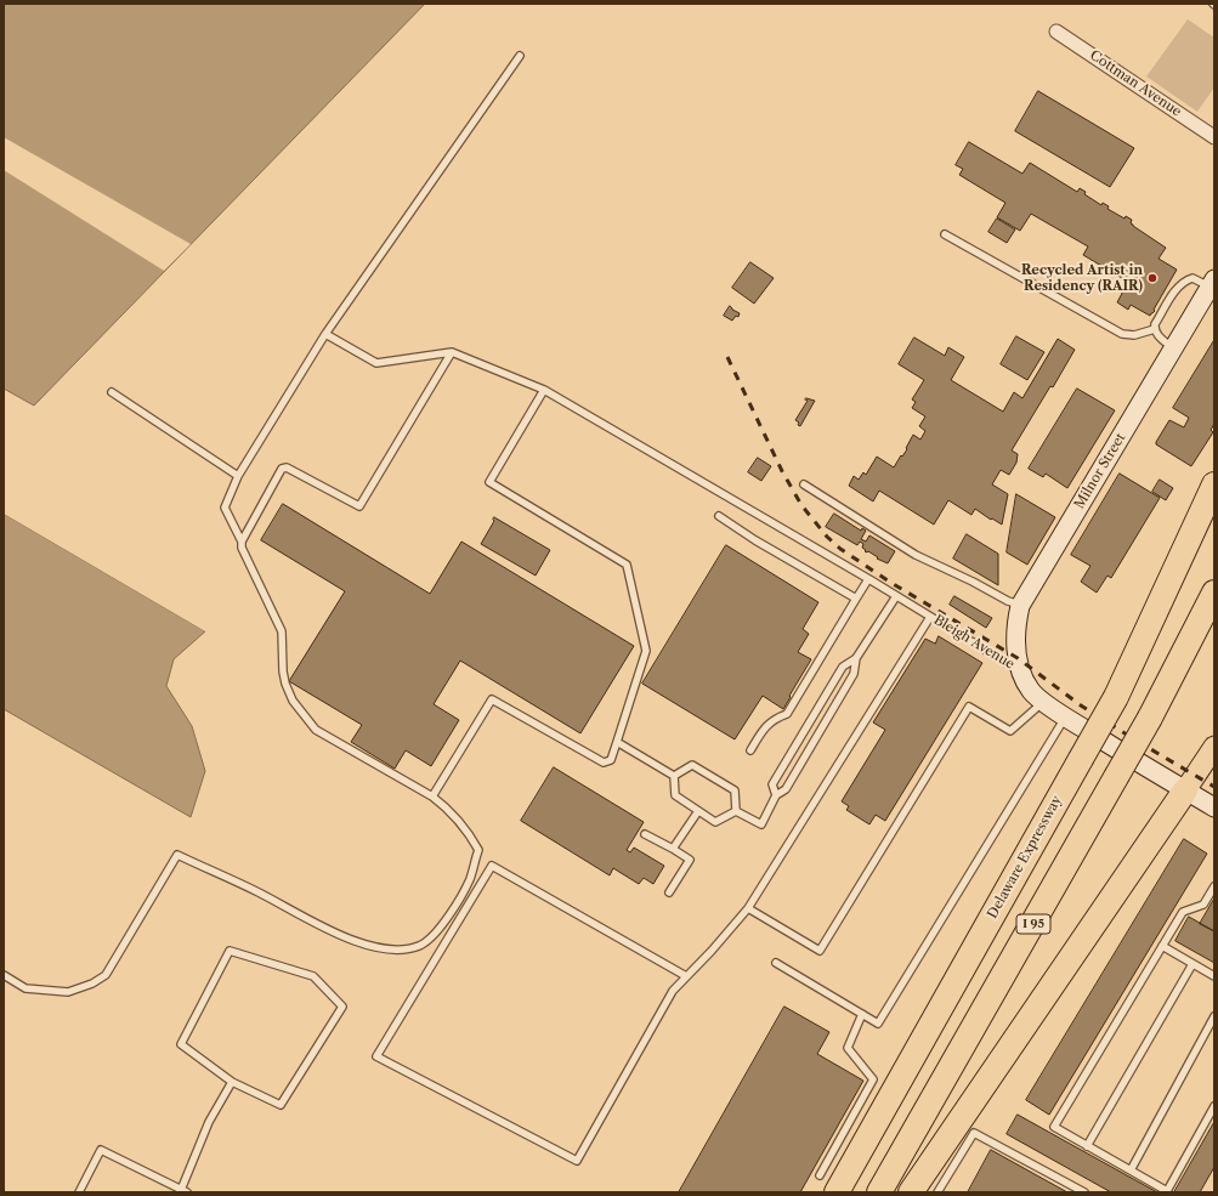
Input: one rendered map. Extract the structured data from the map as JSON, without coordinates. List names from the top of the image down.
{
  "streets": {
    "highway": ["Delaware Expressway", "I 95"],
    "main road": ["Milnor Street", "Bleigh Avenue"],
    "street": ["Cottman Avenue"]
  },
  "crossings": [
    ["Milnor Street", "Bleigh Avenue"]
  ],
  "places": ["Recycled Artist in Residency (RAIR)"]
}
